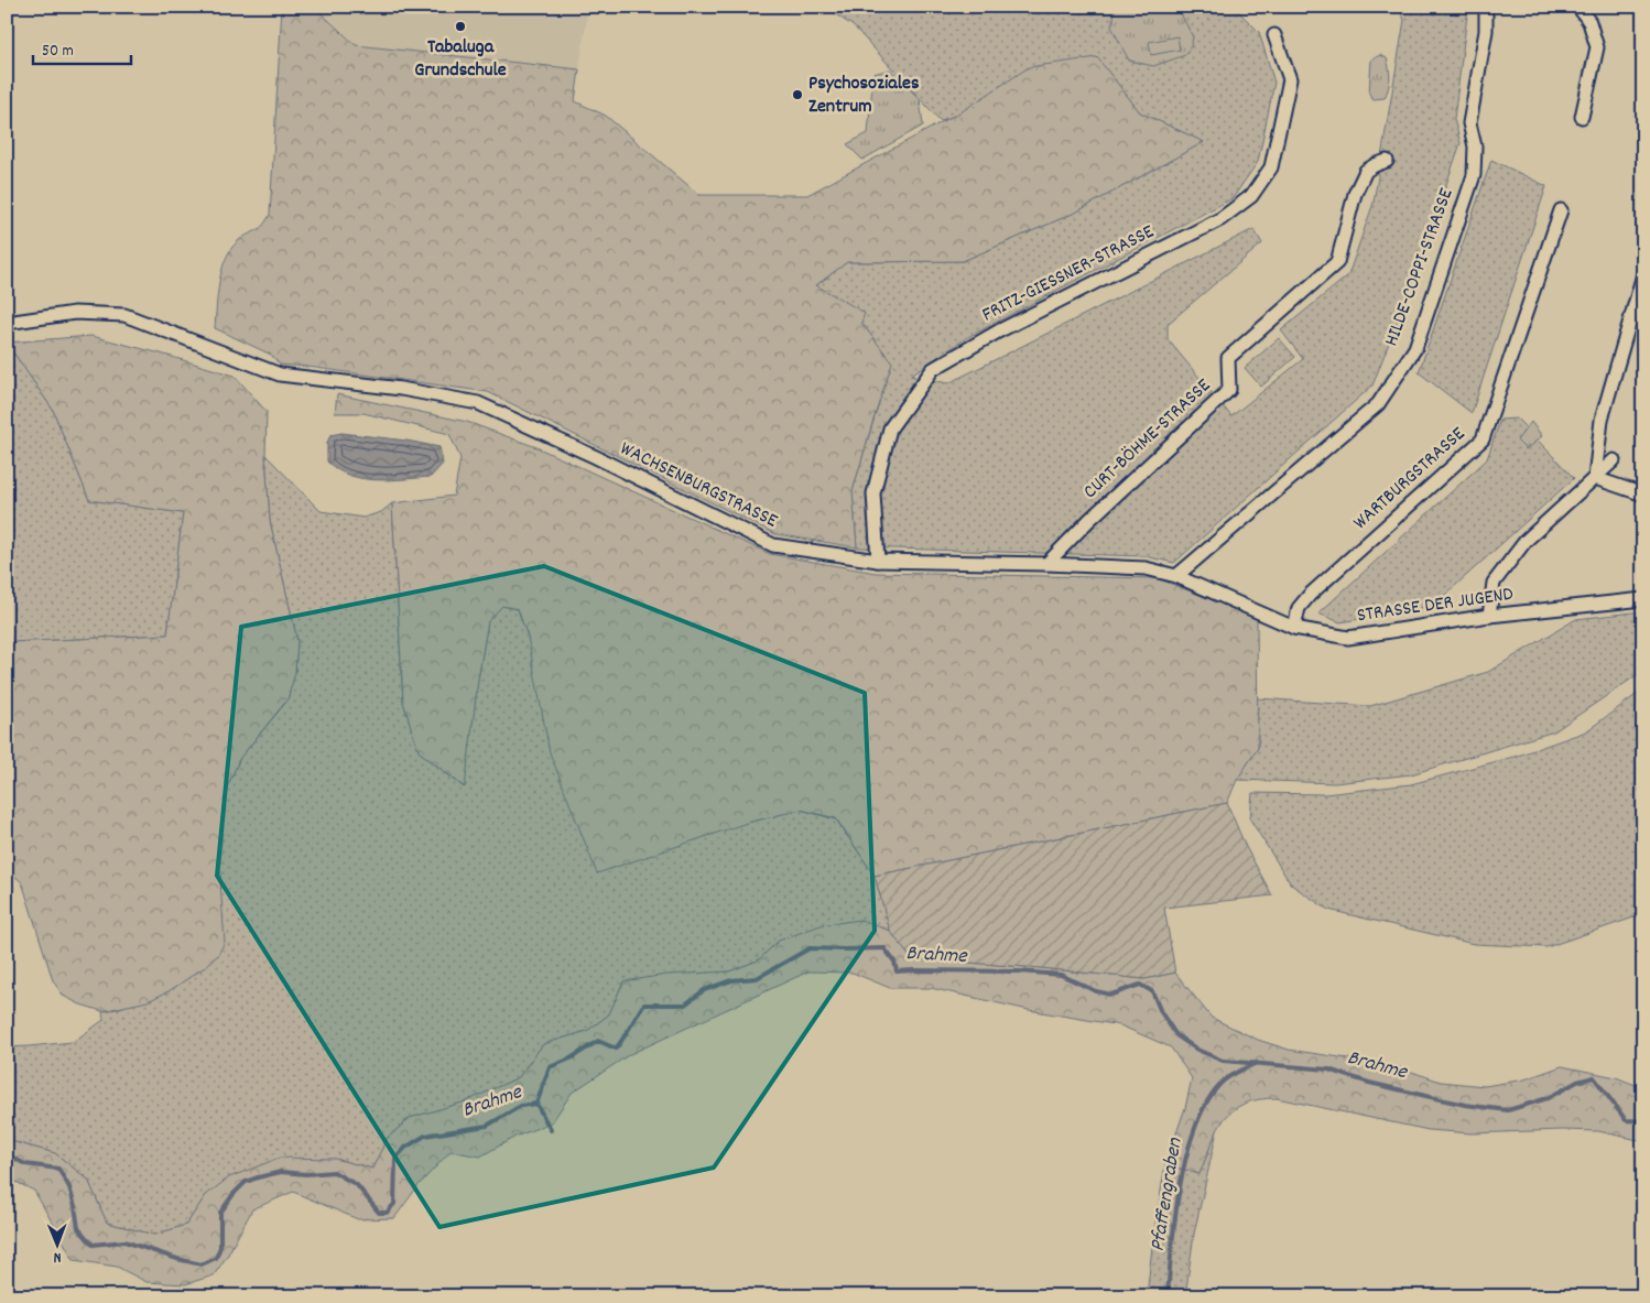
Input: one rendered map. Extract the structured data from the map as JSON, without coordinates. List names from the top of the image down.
{
  "streets": {
    "street": [
      "HILDE-COPPI-STRASSE",
      "FRITZ-GIESSNER-STRASSE",
      "CURT-BÖHME-STRASSE",
      "WARTBURGSTRASSE",
      "WACHSENBURGSTRASSE",
      "STRASSE DER JUGEND"
    ]
  },
  "crossings": [
    ["HILDE-COPPI-STRASSE", "WACHSENBURGSTRASSE"],
    ["FRITZ-GIESSNER-STRASSE", "WACHSENBURGSTRASSE"],
    ["CURT-BÖHME-STRASSE", "WACHSENBURGSTRASSE"],
    ["WARTBURGSTRASSE", "STRASSE DER JUGEND"],
    ["WACHSENBURGSTRASSE", "STRASSE DER JUGEND"]
  ],
  "water": ["Brahme", "Pfaffengraben"],
  "places": ["Tabaluga Grundschule", "Psychosoziales Zentrum"],
  "scale_bar": "50 m",
  "north": "bottom"
}
